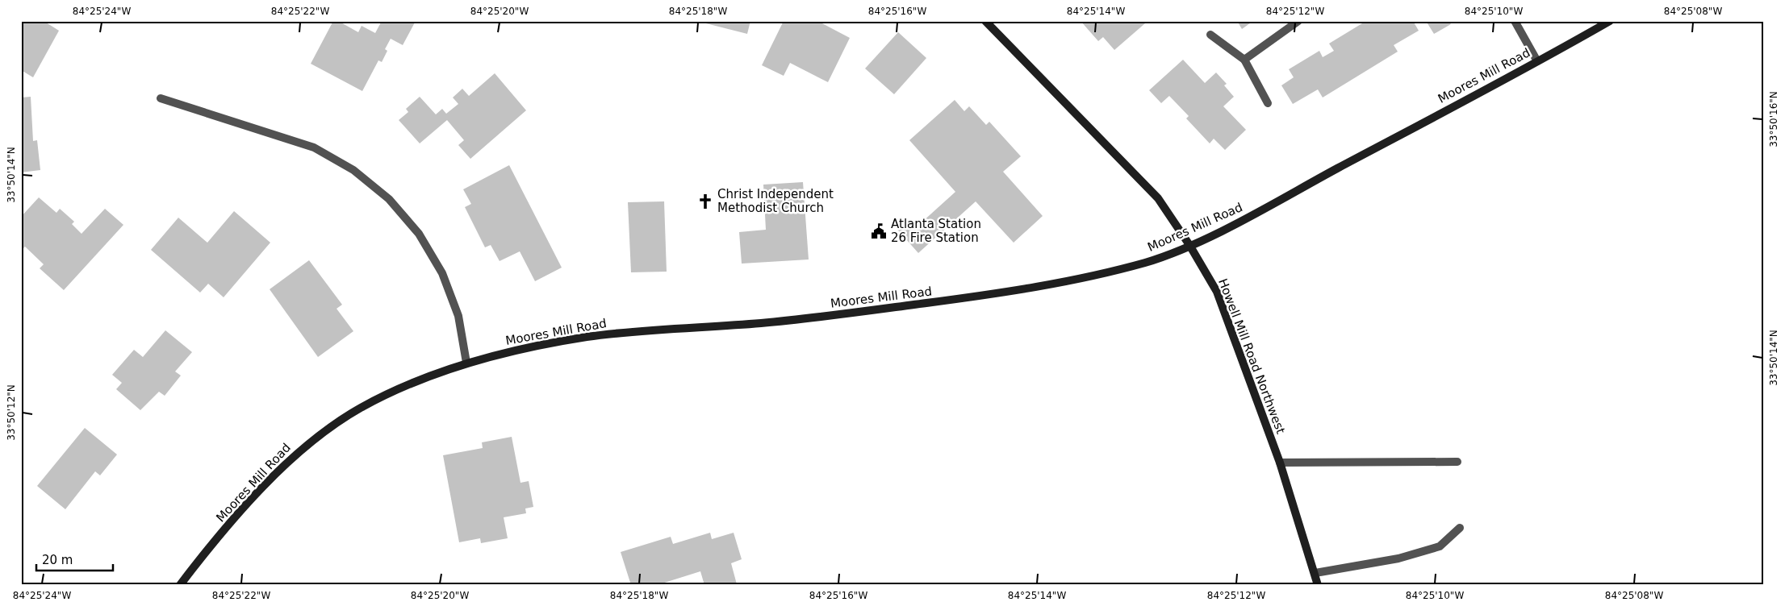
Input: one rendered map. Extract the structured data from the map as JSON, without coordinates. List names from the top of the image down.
{
  "streets": {
    "street": ["Moores Mill Road", "Howell Mill Road Northwest"]
  },
  "crossings": [
    ["Moores Mill Road", "Howell Mill Road Northwest"]
  ],
  "places": {
    "church": ["Christ Independent Methodist Church"],
    "public building": ["Atlanta Station 26 Fire Station"]
  },
  "scale_bar": "20 m",
  "coordinates": [
    "84°25'24\"W",
    "84°25'22\"W",
    "84°25'20\"W",
    "84°25'18\"W",
    "84°25'16\"W",
    "84°25'14\"W",
    "84°25'12\"W",
    "84°25'10\"W",
    "84°25'08\"W",
    "33°50'16\"N",
    "33°50'14\"N",
    "33°50'12\"N"
  ]
}
